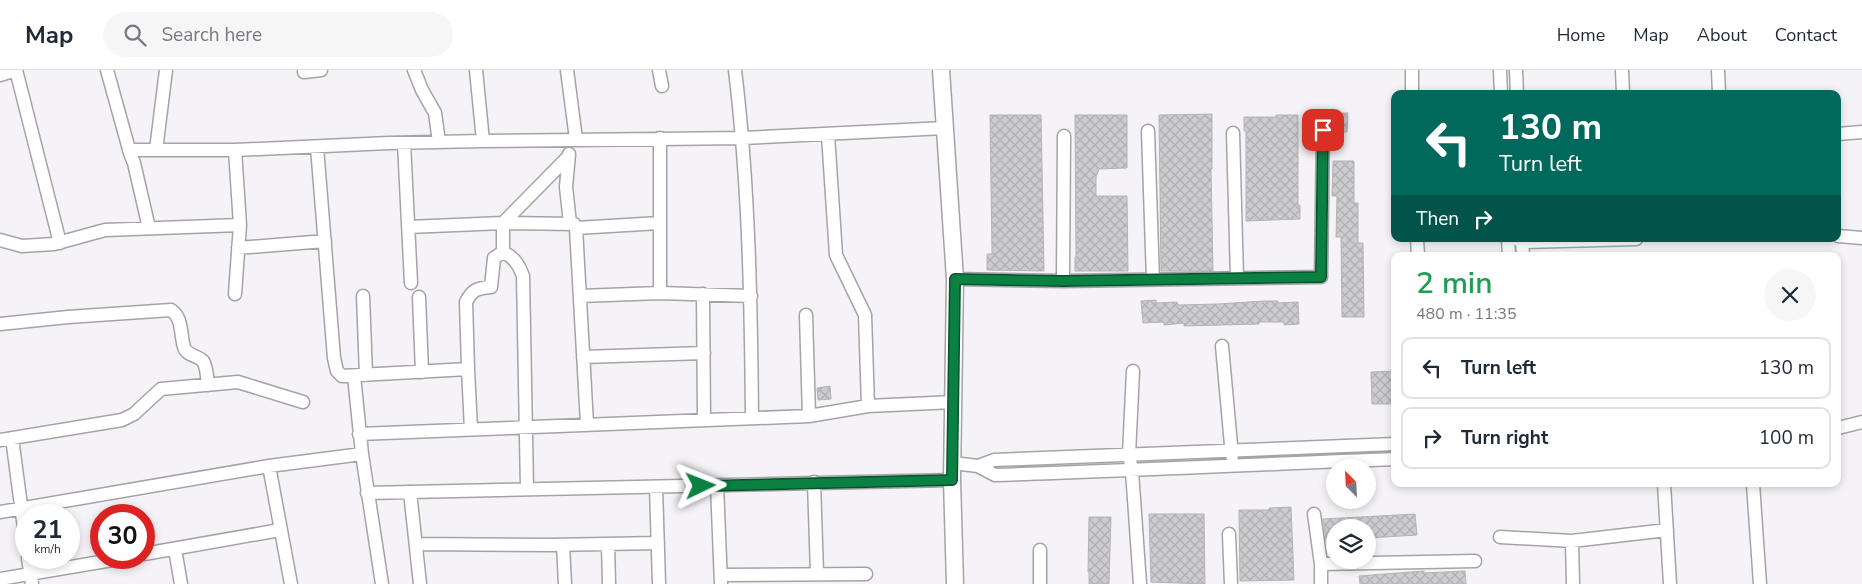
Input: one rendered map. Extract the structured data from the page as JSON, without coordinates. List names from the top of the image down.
{
  "north": "top left",
  "page": {
    "header": "Map",
    "search": "Search here",
    "nav": [
      "Home",
      "Map",
      "About",
      "Contact"
    ],
    "turn": ["130 m", "Turn left"],
    "then": "Then",
    "heading": ["2 min", "480 m · 11:35"],
    "list": [
      {
        "name": "Turn left",
        "value": "130 m"
      },
      {
        "name": "Turn right",
        "value": "100 m"
      }
    ],
    "speed": "21 km/h",
    "limit": "30"
  }
}
